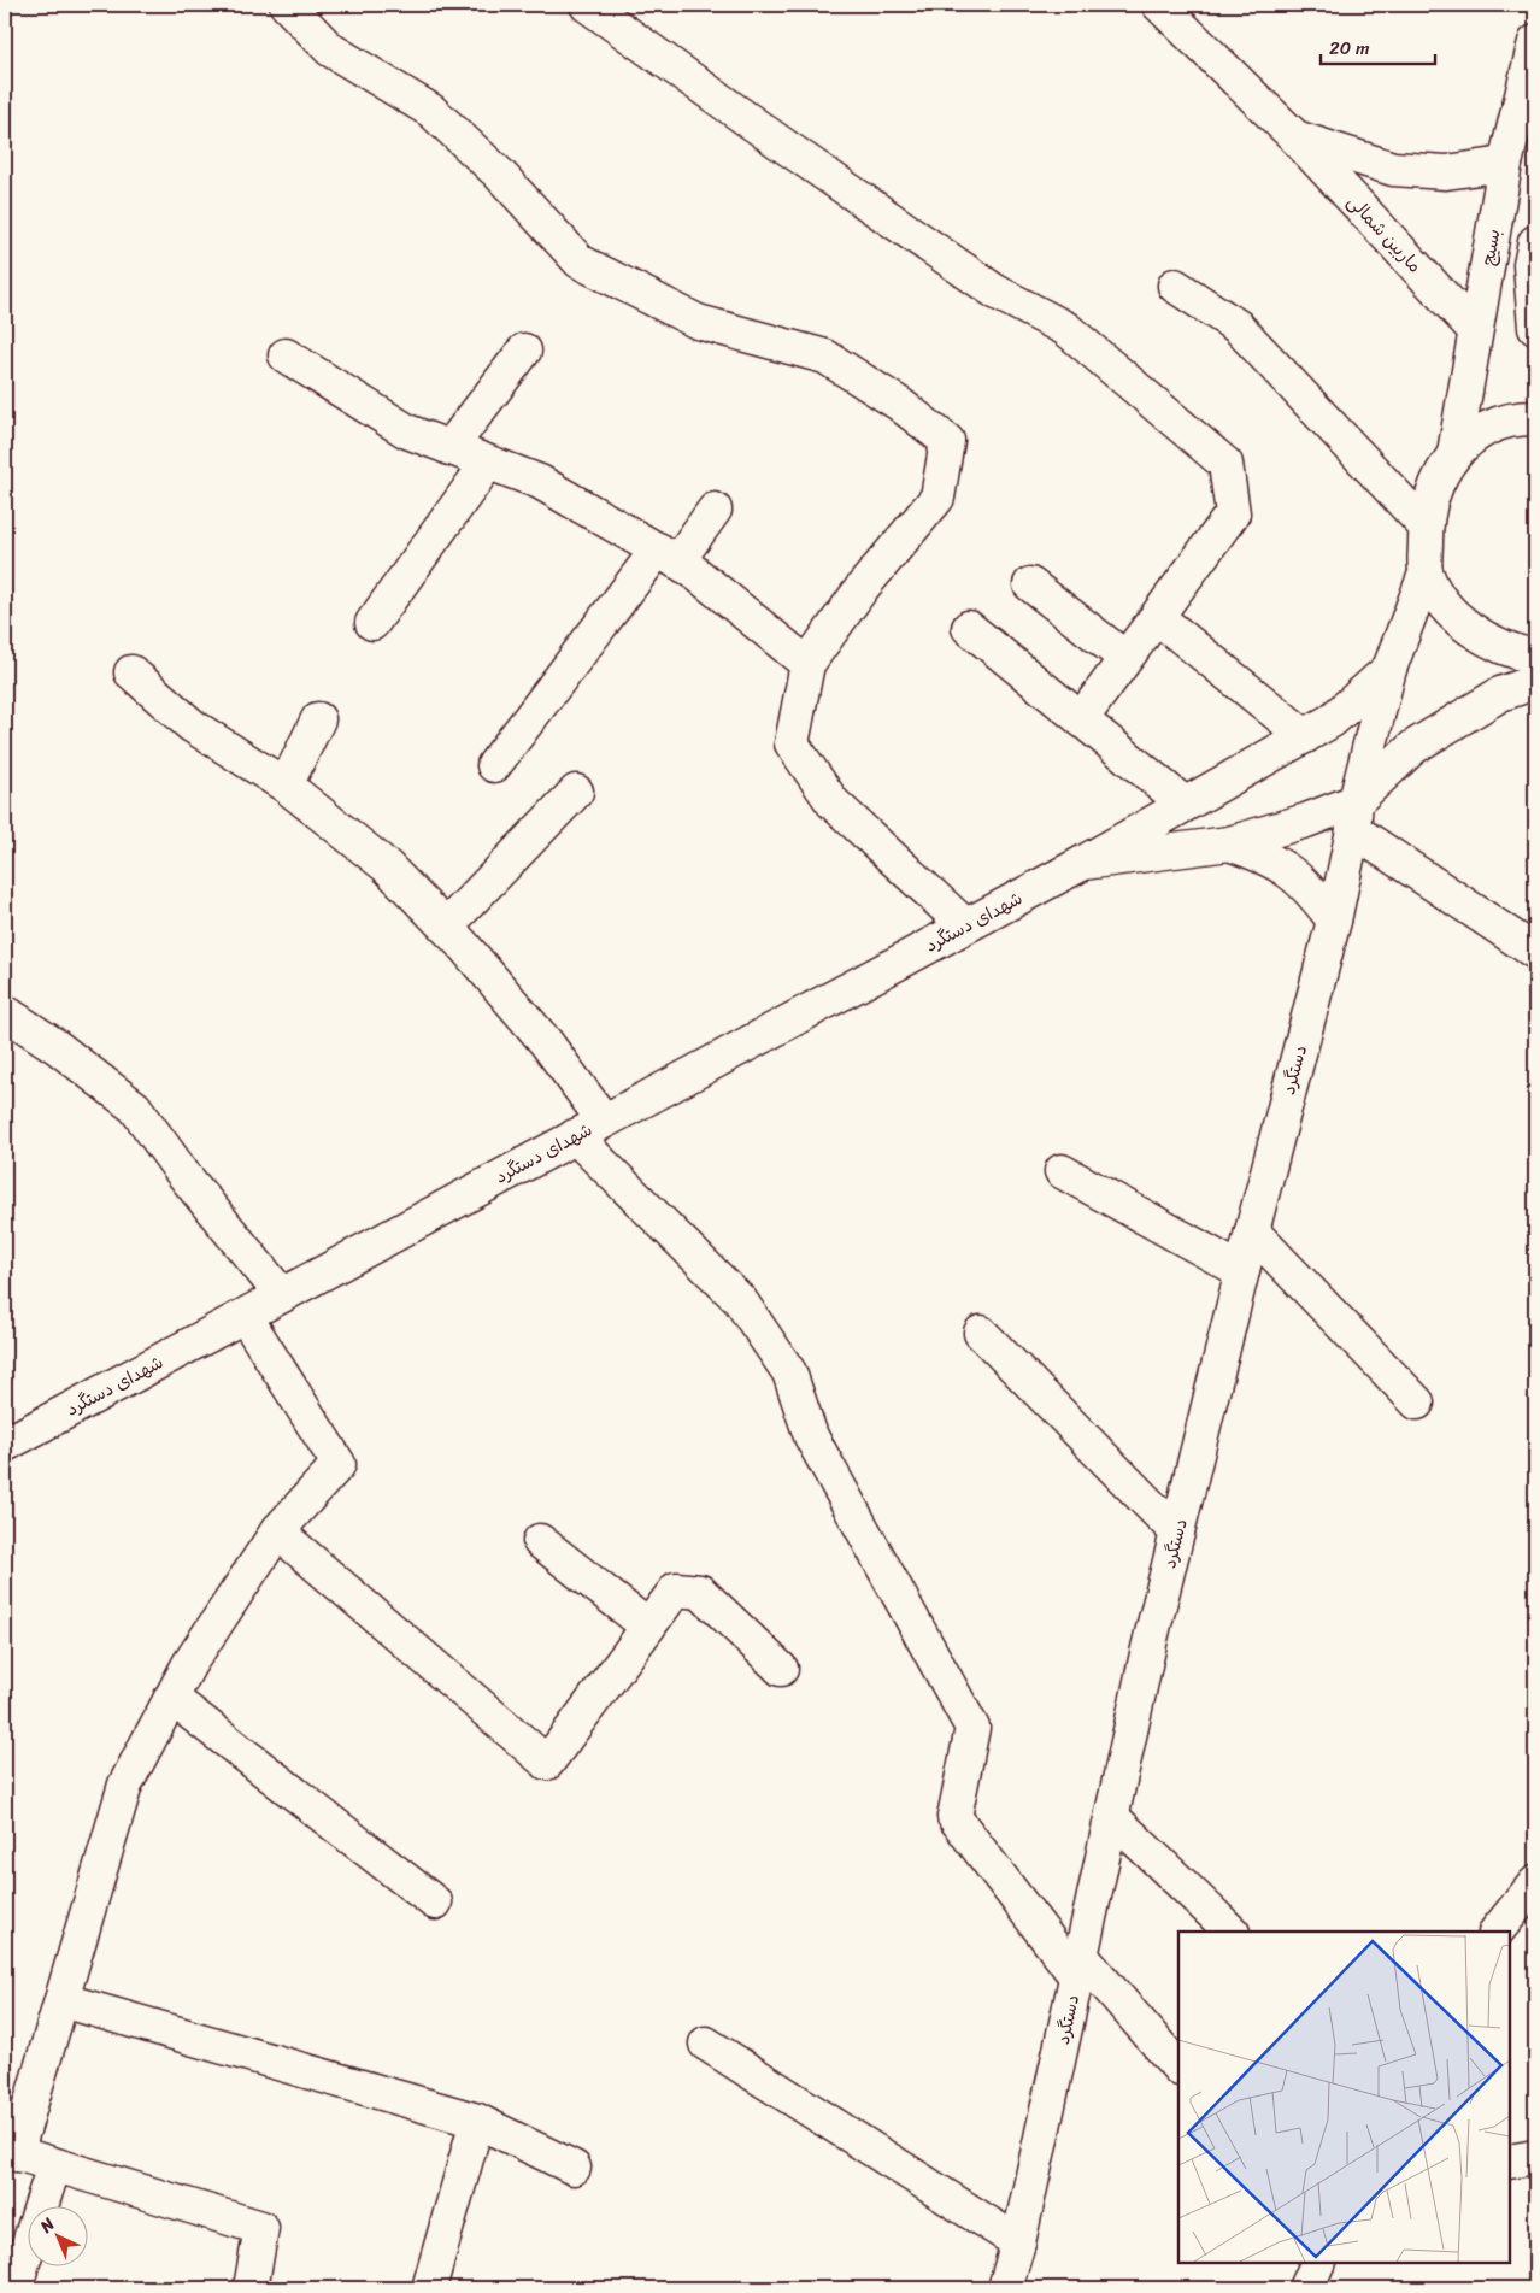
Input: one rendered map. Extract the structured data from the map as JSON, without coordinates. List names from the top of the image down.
{
  "streets": {
    "street": [
      "ماربین شمالی",
      "بسیج",
      "شهدای دستگرد",
      "دستگرد"
    ]
  },
  "crossings": [
    ["ماربین شمالی", "بسیج"],
    ["شهدای دستگرد", "دستگرد"]
  ],
  "scale_bar": "20 m",
  "north": "top left"
}
